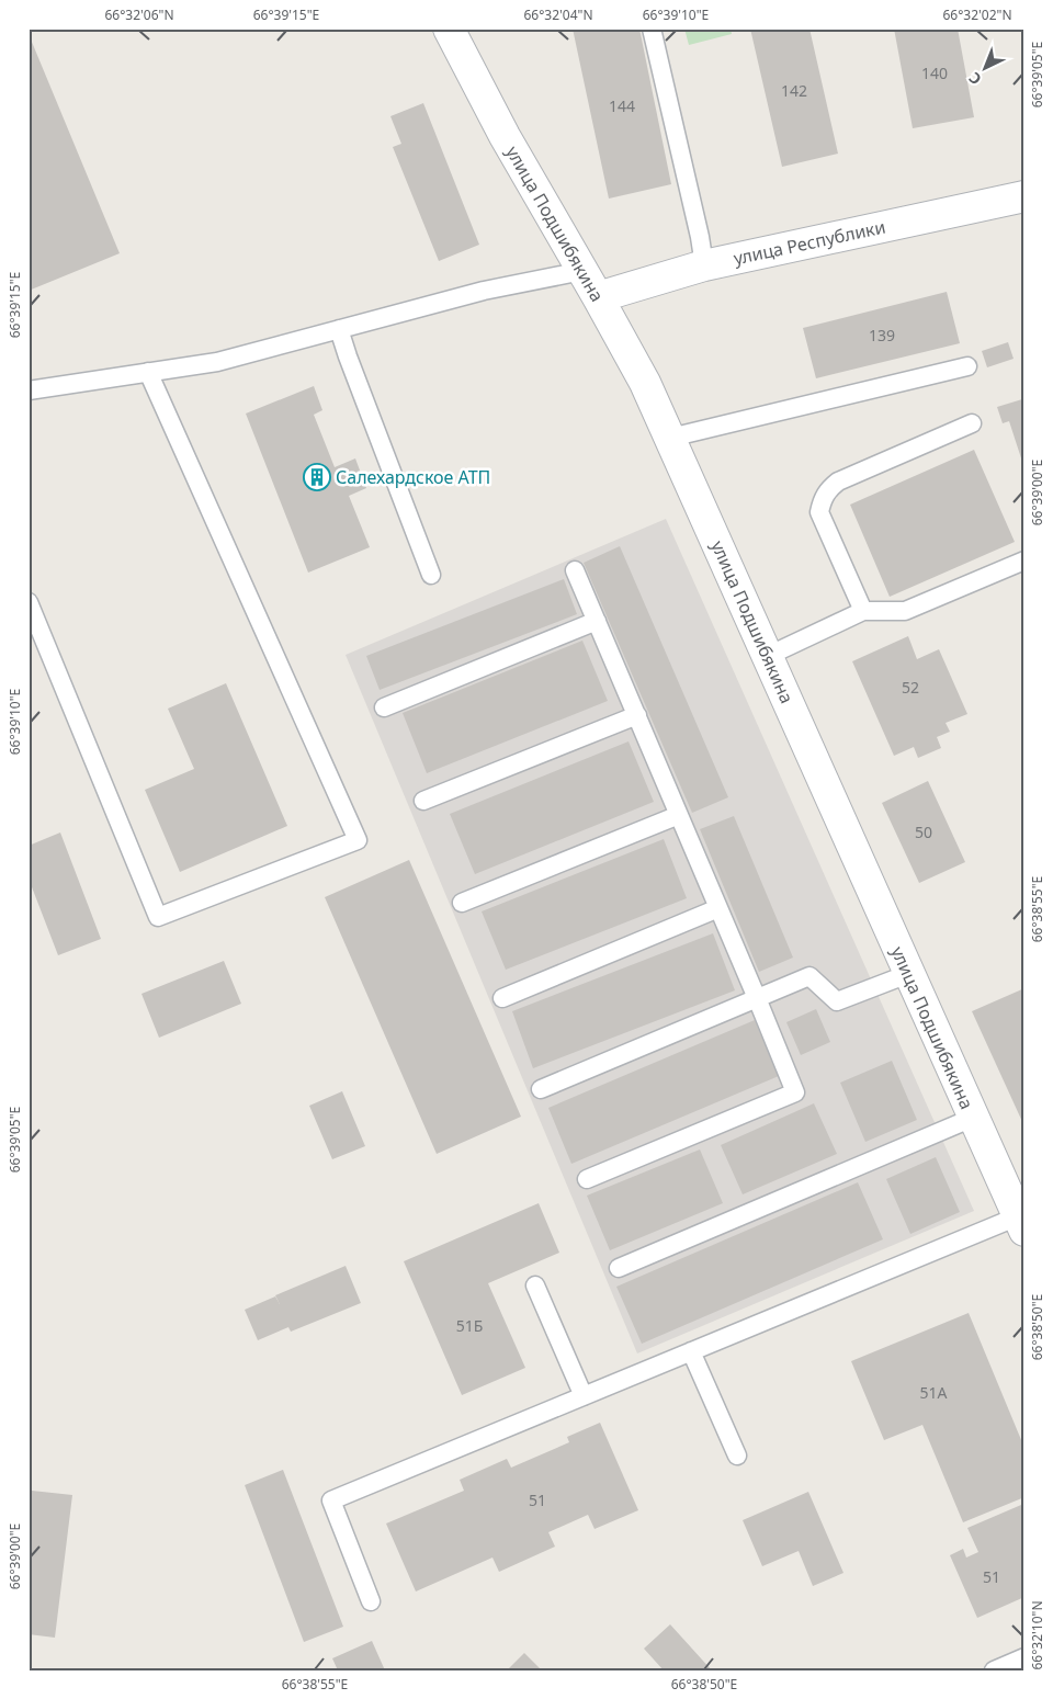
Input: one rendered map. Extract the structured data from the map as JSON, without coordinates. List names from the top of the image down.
{
  "streets": {
    "main road": ["улица Подшибякина", "улица Республики"]
  },
  "crossings": [
    ["улица Подшибякина", "улица Республики"]
  ],
  "places": {
    "building": ["Салехардское АТП"]
  },
  "house_numbers": [
    "140",
    "142",
    "144",
    "139",
    "52",
    "50",
    "51Б",
    "51А",
    "51",
    "51"
  ],
  "north": "bottom left",
  "coordinates": [
    "66°32'06\"N",
    "66°39'15\"E",
    "66°32'04\"N",
    "66°39'10\"E",
    "66°32'02\"N",
    "66°39'05\"E",
    "66°39'00\"E",
    "66°38'55\"E",
    "66°38'50\"E",
    "66°32'10\"N"
  ]
}
